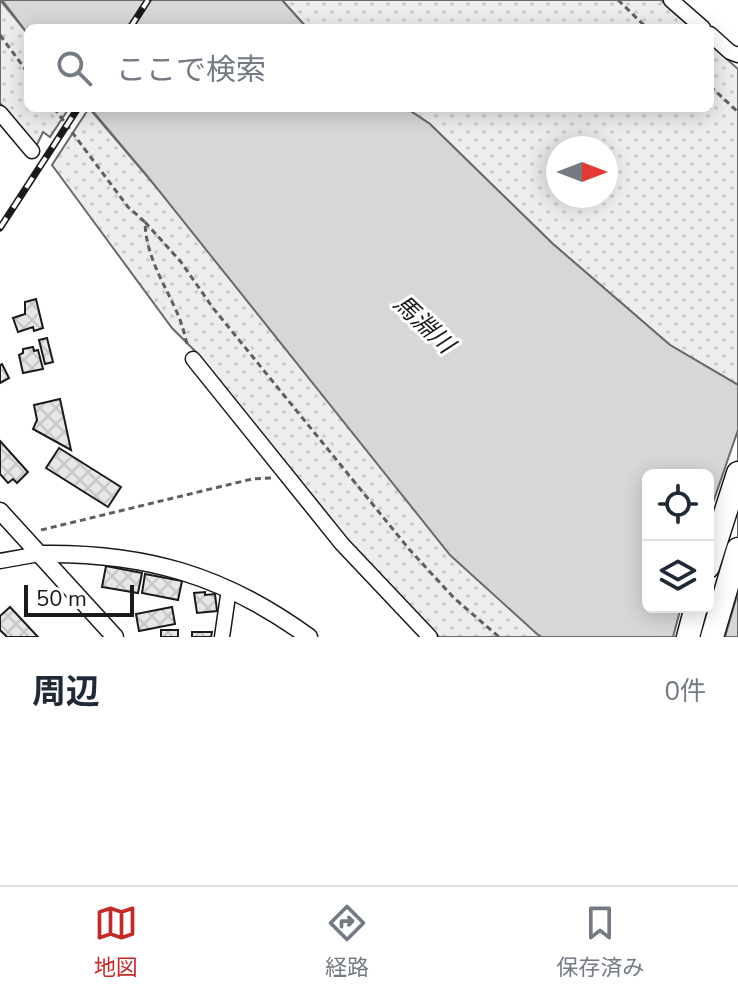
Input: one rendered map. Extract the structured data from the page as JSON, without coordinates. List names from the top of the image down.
{
  "water": ["馬淵川"],
  "scale_bar": "50 m",
  "north": "right",
  "page": {
    "search": "ここで検索",
    "scale": "50 m",
    "heading": ["周辺", "0件"],
    "nav": ["地図", "経路", "保存済み"]
  }
}
